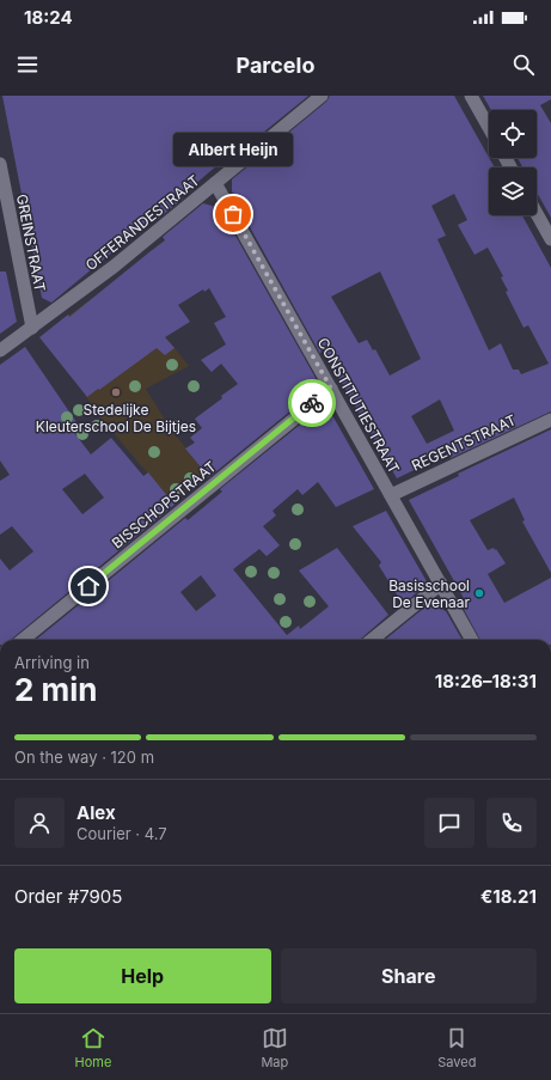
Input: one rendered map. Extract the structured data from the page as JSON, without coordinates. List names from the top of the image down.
{
  "streets": {
    "street": [
      "OFFERANDESTRAAT",
      "GREINSTRAAT",
      "CONSTITUTIESTRAAT",
      "REGENTSTRAAT",
      "BISSCHOPSTRAAT"
    ]
  },
  "crossings": [
    ["OFFERANDESTRAAT", "GREINSTRAAT"],
    ["OFFERANDESTRAAT", "CONSTITUTIESTRAAT"],
    ["CONSTITUTIESTRAAT", "REGENTSTRAAT"],
    ["CONSTITUTIESTRAAT", "BISSCHOPSTRAAT"]
  ],
  "places": ["Albert Heijn", "Stedelijke Kleuterschool De Bijtjes", "Basisschool De Evenaar"],
  "page": {
    "status": "18:24",
    "header": "Parcelo",
    "bubble": "Albert Heijn",
    "heading": ["2 min", "Arriving in", "18:26–18:31"],
    "panel": [
      "Alex",
      "Courier · 4.7",
      "Order #7905",
      "€18.21"
    ],
    "bar": "On the way · 120 m",
    "buttons": ["Help", "Share"],
    "tabs": ["Home", "Map", "Saved"]
  }
}
